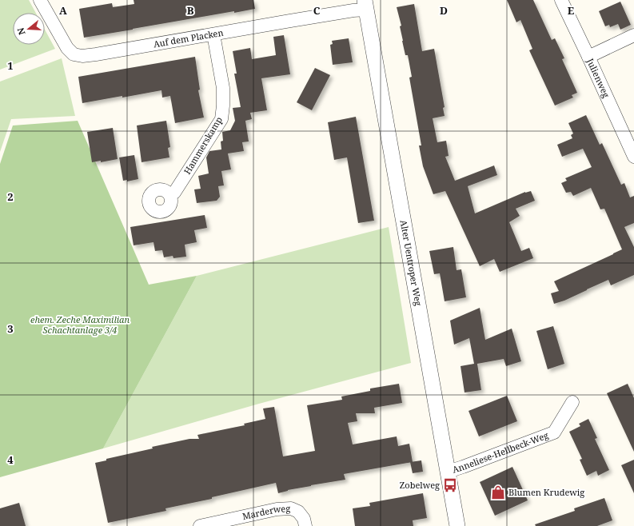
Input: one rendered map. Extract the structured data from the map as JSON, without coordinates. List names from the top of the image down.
{
  "streets": {
    "street": [
      "Auf dem Placken",
      "Julienweg",
      "Hammerskamp",
      "Alter Uentroper Weg",
      "Anneliese-Hellbeck-Weg",
      "Marderweg"
    ]
  },
  "crossings": [
    ["Auf dem Placken", "Hammerskamp"],
    ["Auf dem Placken", "Alter Uentroper Weg"],
    ["Alter Uentroper Weg", "Anneliese-Hellbeck-Weg"]
  ],
  "parks": ["ehem. Zeche Maximilian Schachtanlage 3/4"],
  "places": {
    "bus stop": ["Zobelweg"],
    "shop": ["Blumen Krudewig"]
  },
  "north": "left",
  "grid": {
    "columns": [
      "A",
      "B",
      "C",
      "D",
      "E"
    ],
    "rows": [
      "1",
      "2",
      "3",
      "4"
    ]
  }
}
